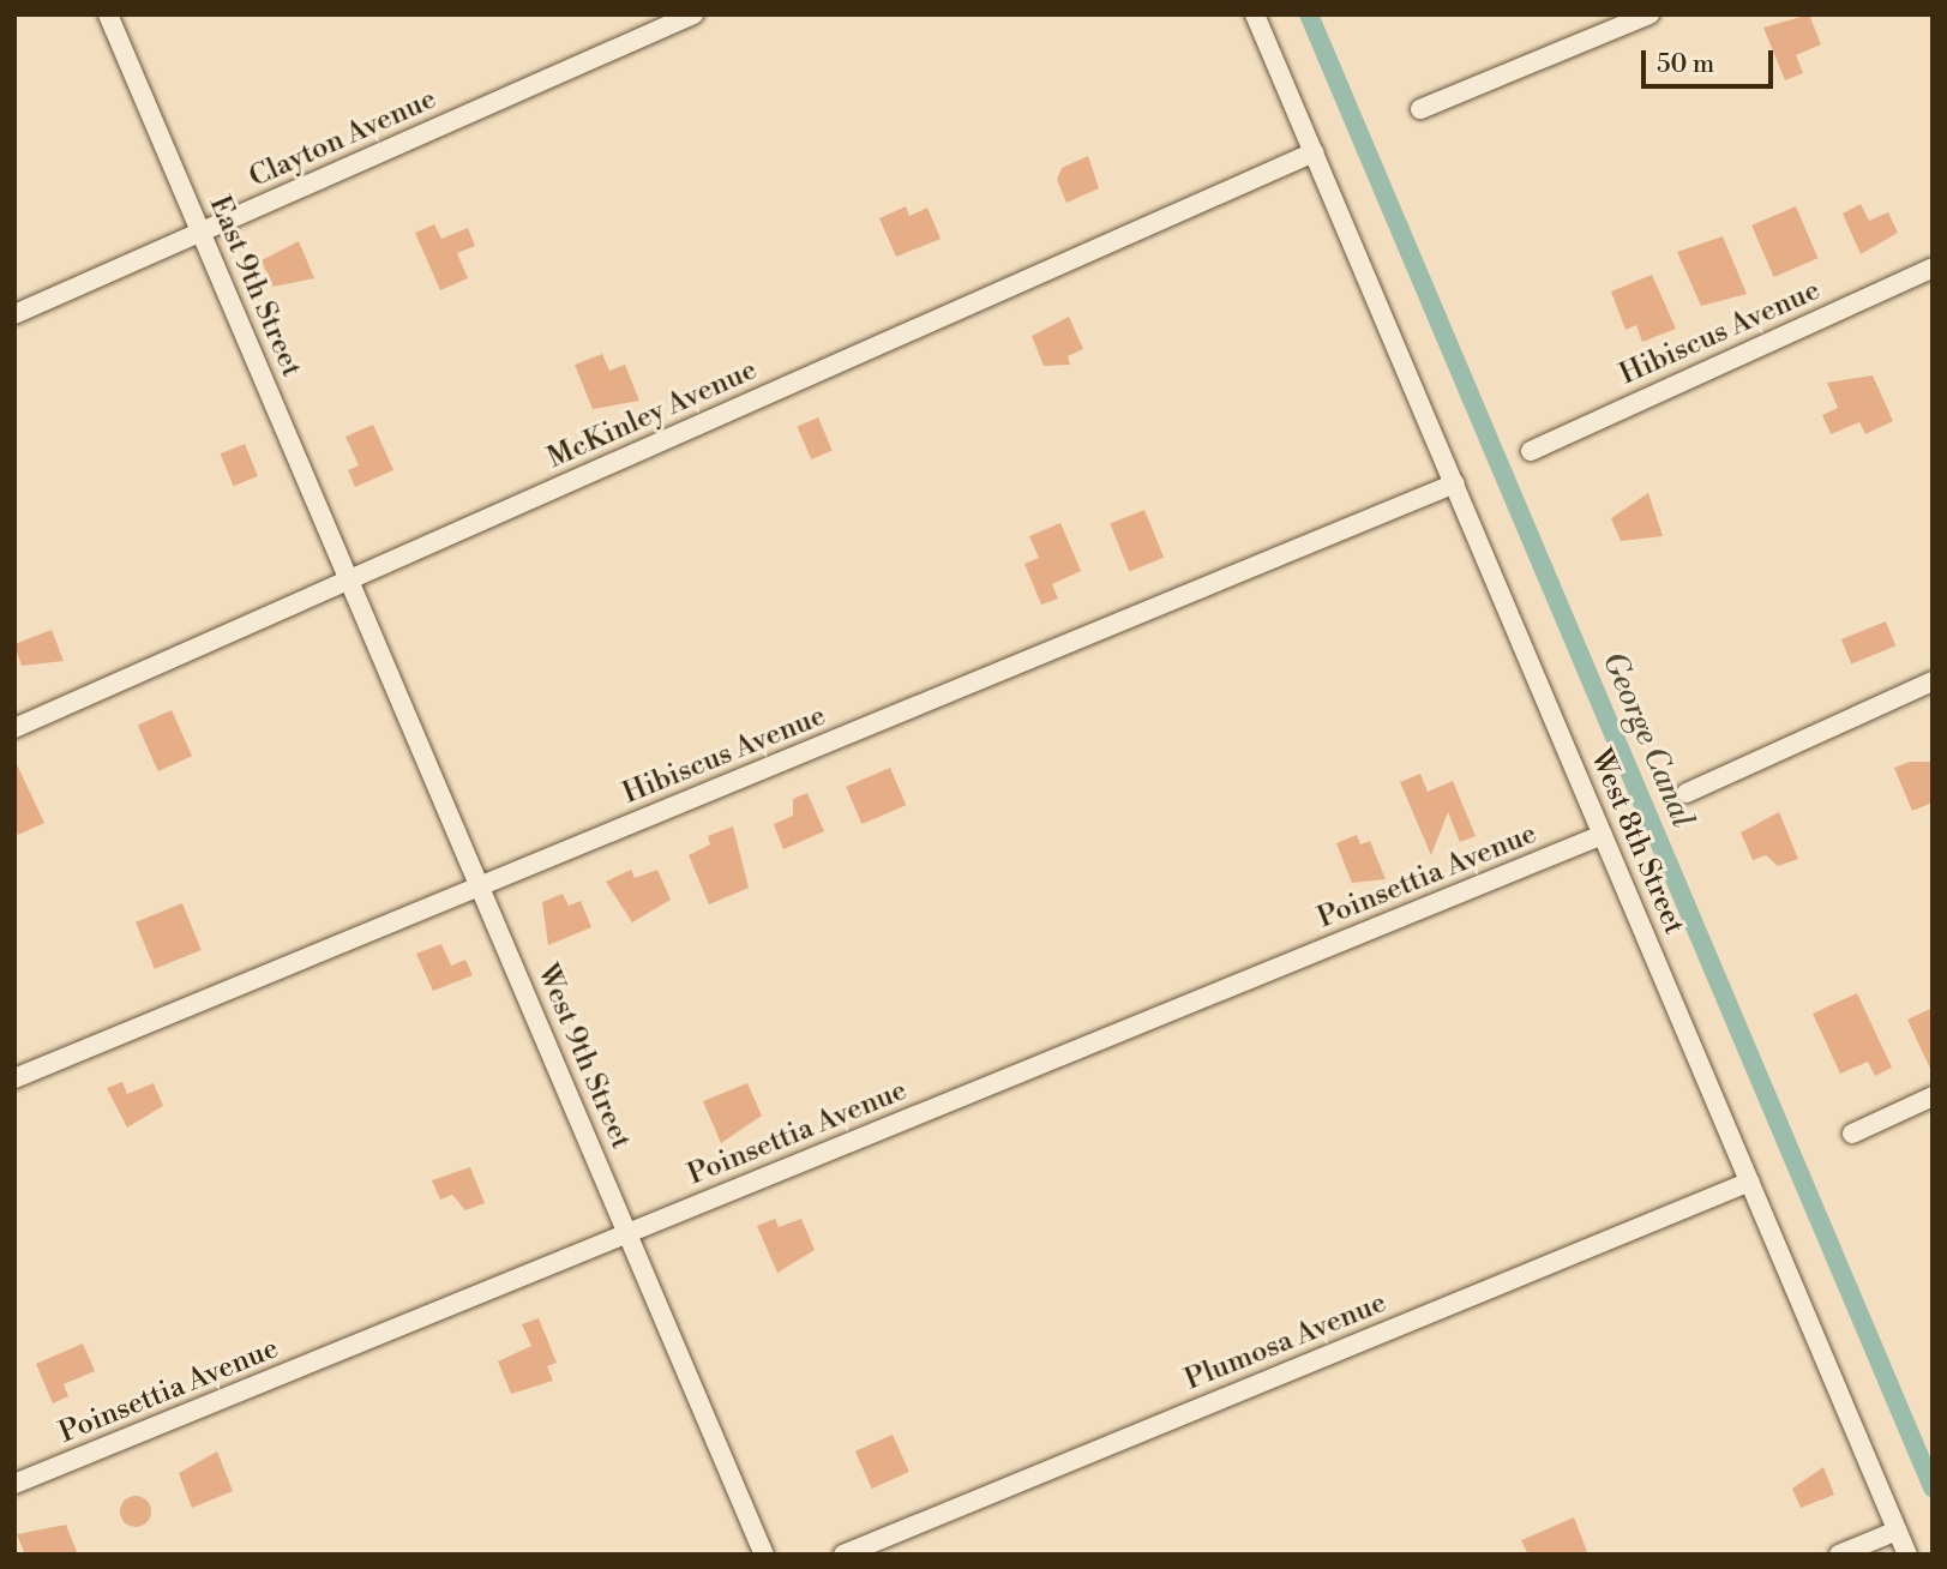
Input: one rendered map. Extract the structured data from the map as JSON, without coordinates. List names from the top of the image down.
{
  "streets": {
    "street": [
      "Clayton Avenue",
      "East 9th Street",
      "Hibiscus Avenue",
      "McKinley Avenue",
      "West 8th Street",
      "Poinsettia Avenue",
      "West 9th Street",
      "Plumosa Avenue"
    ]
  },
  "crossings": [
    ["Clayton Avenue", "East 9th Street"],
    ["East 9th Street", "McKinley Avenue"],
    ["East 9th Street", "West 9th Street"],
    ["Hibiscus Avenue", "West 8th Street"],
    ["Hibiscus Avenue", "West 9th Street"],
    ["McKinley Avenue", "West 8th Street"],
    ["McKinley Avenue", "West 9th Street"],
    ["West 8th Street", "Poinsettia Avenue"],
    ["West 8th Street", "Plumosa Avenue"],
    ["Poinsettia Avenue", "West 9th Street"]
  ],
  "water": ["George Canal"],
  "scale_bar": "50 m"
}
